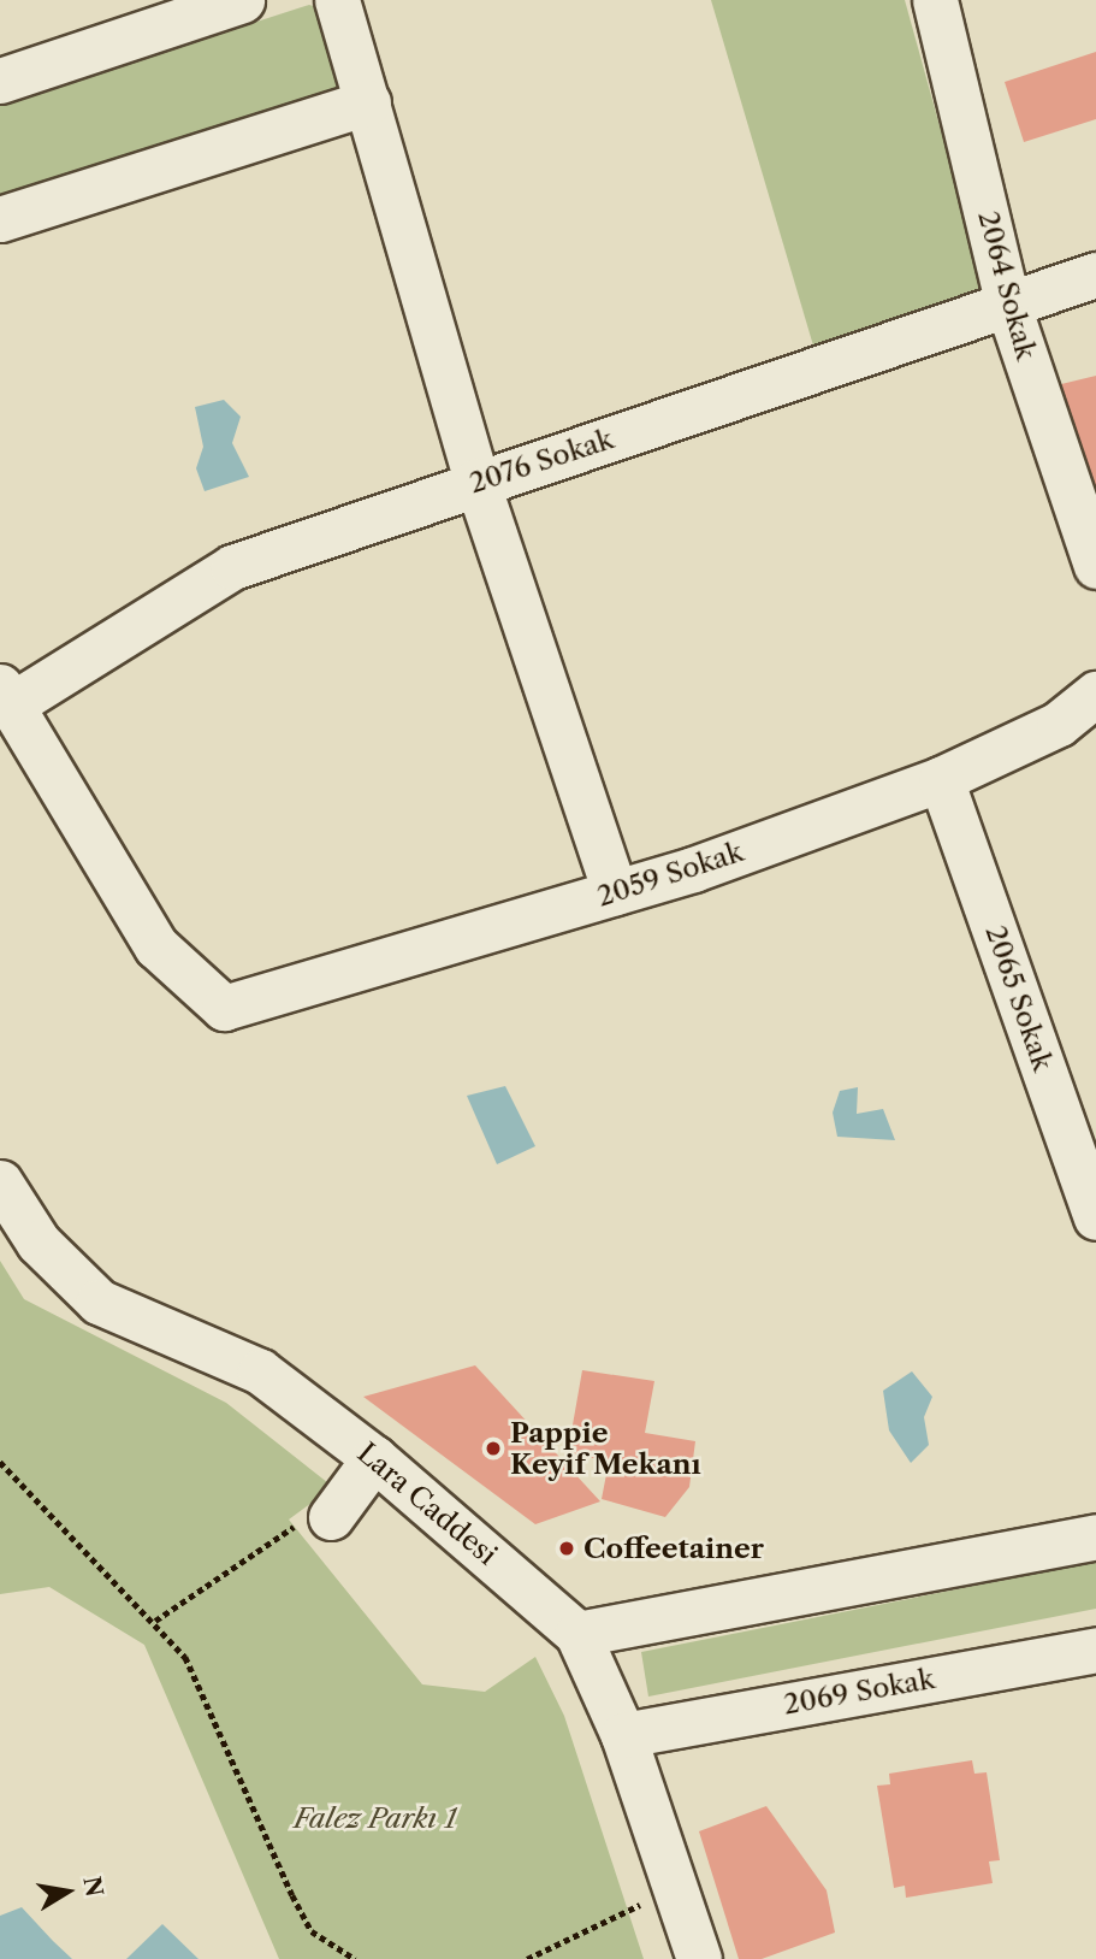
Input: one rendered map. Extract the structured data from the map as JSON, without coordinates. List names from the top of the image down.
{
  "streets": {
    "street": [
      "2064 Sokak",
      "2076 Sokak",
      "2059 Sokak",
      "2065 Sokak",
      "Lara Caddesi",
      "2069 Sokak"
    ]
  },
  "crossings": [
    ["2064 Sokak", "2076 Sokak"],
    ["2076 Sokak", "2059 Sokak"],
    ["2059 Sokak", "2065 Sokak"],
    ["Lara Caddesi", "2069 Sokak"]
  ],
  "parks": ["Falez Parkı 1"],
  "places": ["Pappie Keyif Mekanı", "Coffeetainer"],
  "north": "right"
}
